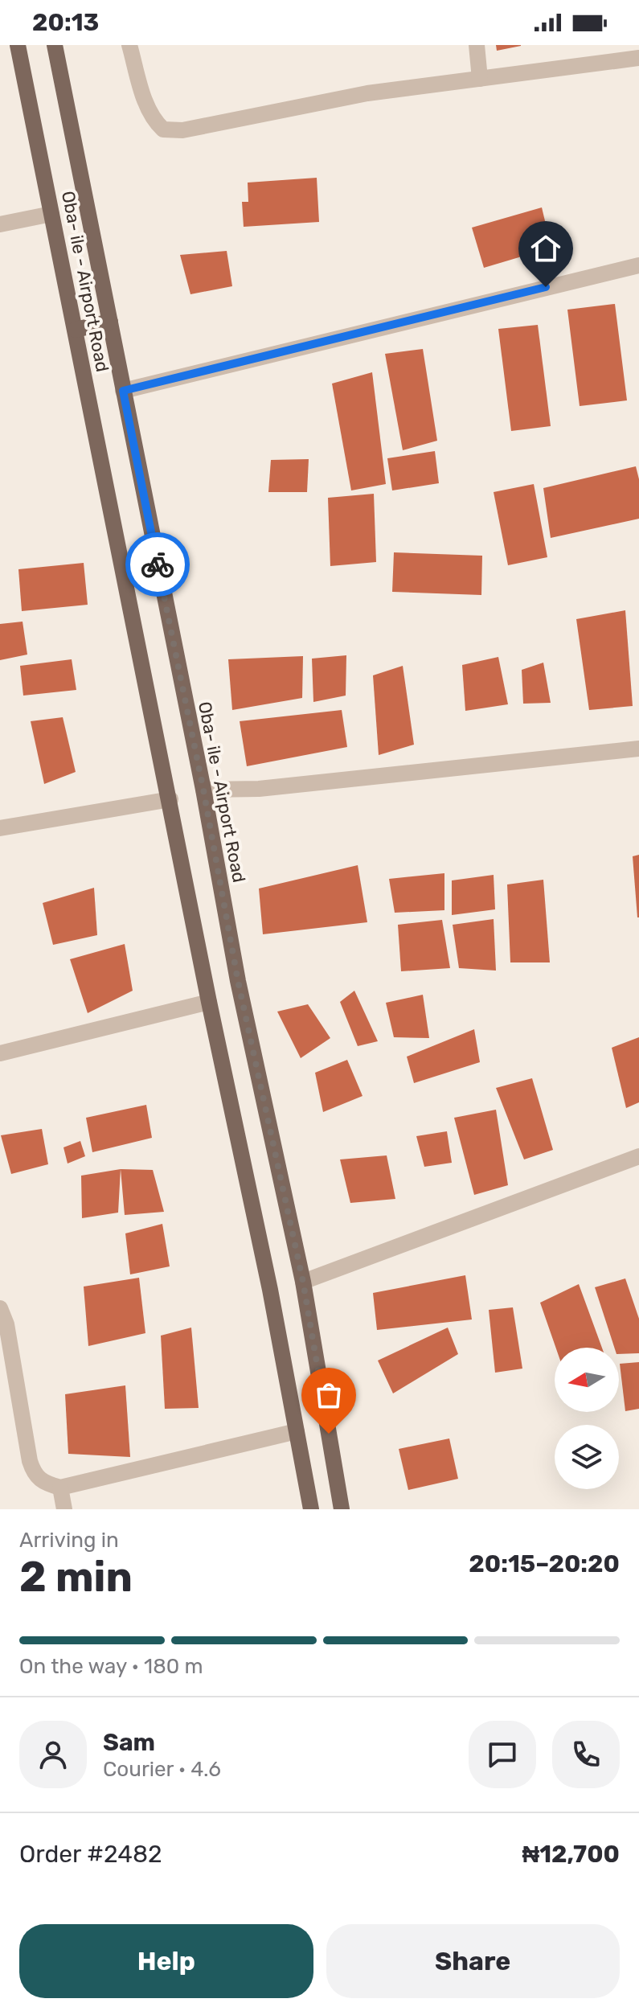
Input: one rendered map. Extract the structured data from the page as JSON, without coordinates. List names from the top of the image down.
{
  "streets": {
    "main road": ["Oba- ile - Airport Road"]
  },
  "north": "left",
  "page": {
    "status": "20:13",
    "heading": ["2 min", "Arriving in", "20:15–20:20"],
    "panel": [
      "Sam",
      "Courier · 4.6",
      "Order #2482",
      "₦12,700"
    ],
    "bar": "On the way · 180 m",
    "buttons": ["Help", "Share"]
  }
}
